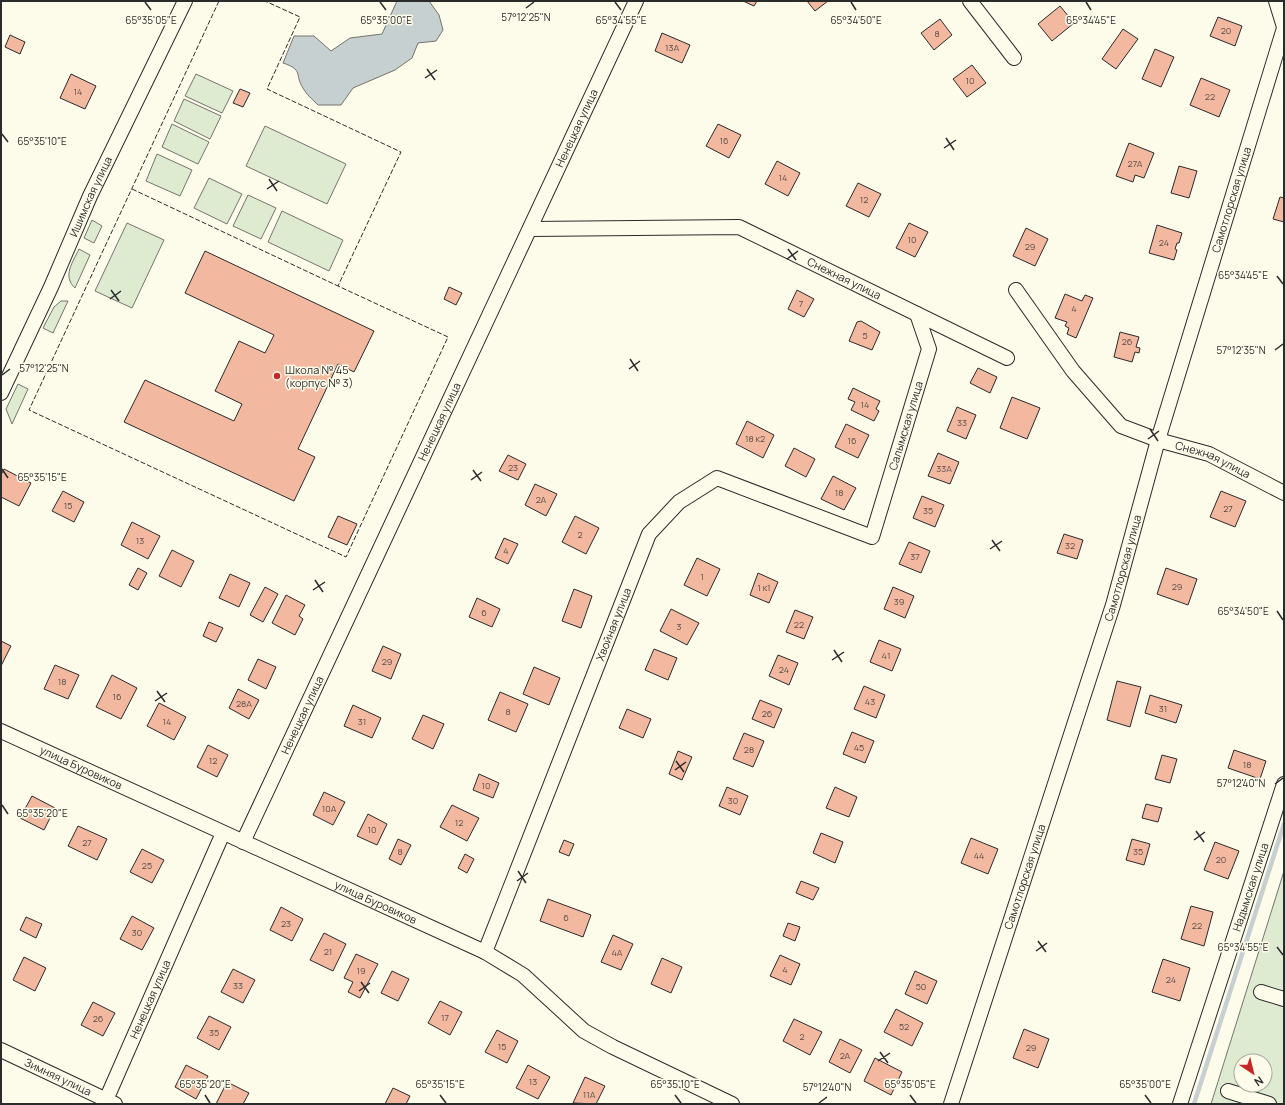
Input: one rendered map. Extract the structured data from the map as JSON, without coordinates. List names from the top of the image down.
{
  "streets": {
    "street": [
      "Ненецкая улица",
      "Ишимская улица",
      "Самотлорская улица",
      "Снежная улица",
      "Салымская улица",
      "Хвойная улица",
      "улица Буровиков",
      "Надымская улица",
      "Зимняя улица"
    ]
  },
  "crossings": [
    ["Ненецкая улица", "Снежная улица"],
    ["Ненецкая улица", "улица Буровиков"],
    ["Ненецкая улица", "Зимняя улица"],
    ["Самотлорская улица", "Снежная улица"],
    ["Снежная улица", "Салымская улица"],
    ["Салымская улица", "Хвойная улица"],
    ["Хвойная улица", "улица Буровиков"]
  ],
  "places": ["Школа № 45 (корпус № 3)"],
  "house_numbers": [
    "20",
    "8",
    "13А",
    "10",
    "14",
    "22",
    "16",
    "27А",
    "14",
    "12",
    "10",
    "24",
    "29",
    "7",
    "4",
    "5",
    "26",
    "14",
    "33",
    "18 к2",
    "16",
    "23",
    "33А",
    "18",
    "2А",
    "15",
    "27",
    "35",
    "2",
    "13",
    "32",
    "4",
    "37",
    "1",
    "29",
    "1 к1",
    "39",
    "6",
    "22",
    "3",
    "41",
    "29",
    "24",
    "18",
    "16",
    "43",
    "28А",
    "31",
    "8",
    "26",
    "14",
    "31",
    "45",
    "28",
    "12",
    "18",
    "10",
    "30",
    "10А",
    "12",
    "10",
    "27",
    "8",
    "35",
    "44",
    "20",
    "25",
    "6",
    "23",
    "22",
    "30",
    "21",
    "4А",
    "4",
    "19",
    "24",
    "33",
    "50",
    "17",
    "26",
    "52",
    "35",
    "2",
    "15",
    "29",
    "2А",
    "13",
    "11А"
  ],
  "north": "bottom right",
  "coordinates": [
    "57°12'25\"N",
    "65°35'05\"E",
    "65°35'00\"E",
    "65°34'55\"E",
    "65°34'50\"E",
    "65°34'45\"E",
    "65°35'10\"E",
    "57°12'35\"N",
    "65°35'15\"E",
    "57°12'40\"N",
    "65°35'20\"E"
  ]
}
